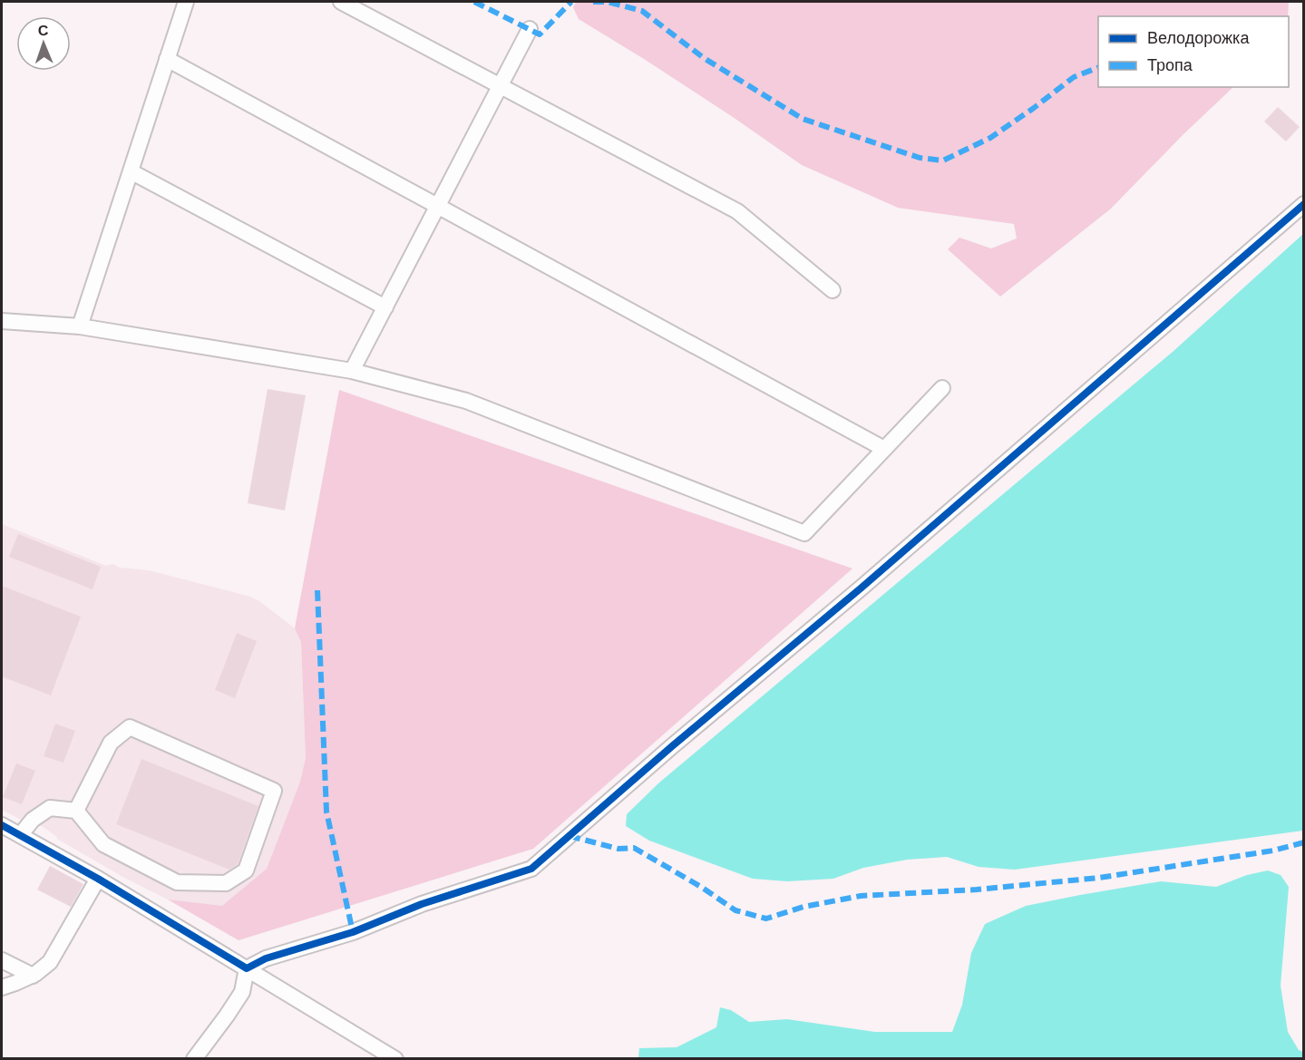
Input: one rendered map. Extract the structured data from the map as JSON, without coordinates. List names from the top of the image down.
{
  "legend": ["Велодорожка", "Тропа"],
  "north": "top"
}
